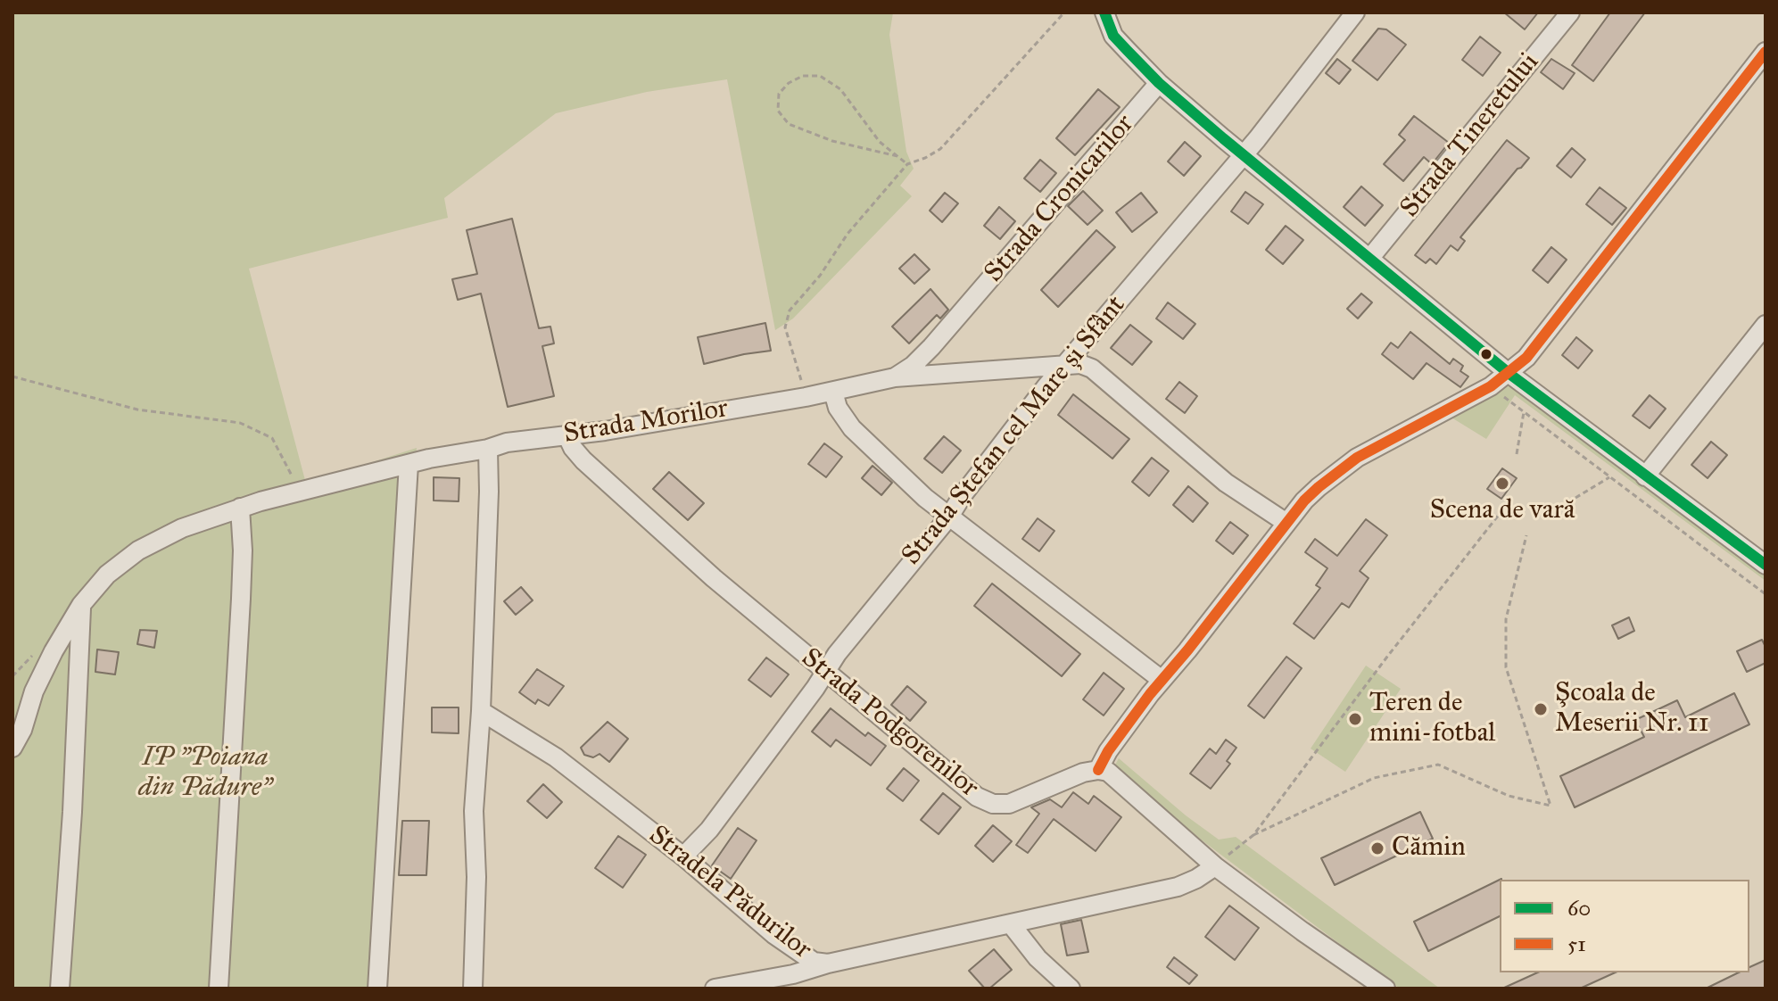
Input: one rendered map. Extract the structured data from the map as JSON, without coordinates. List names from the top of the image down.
{
  "streets": {
    "street": [
      "Strada Tineretului",
      "Strada Cronicarilor",
      "Strada Morilor",
      "Strada Ștefan cel Mare și Sfânt",
      "Strada Podgorenilor",
      "Stradela Pădurilor"
    ]
  },
  "crossings": [
    ["Strada Cronicarilor", "Strada Morilor"],
    ["Strada Morilor", "Strada Ștefan cel Mare și Sfânt"],
    ["Strada Morilor", "Strada Podgorenilor"],
    ["Strada Ștefan cel Mare și Sfânt", "Strada Podgorenilor"],
    ["Strada Ștefan cel Mare și Sfânt", "Stradela Pădurilor"]
  ],
  "parks": ["IP \"Poiana din Pădure\""],
  "places": [
    "Scena de vară",
    "Şcoala de Meserii Nr. 11",
    "Teren de mini-fotbal",
    "Cămin"
  ],
  "lines": ["transit line 60", "transit line 51"],
  "legend": ["60", "51"]
}
